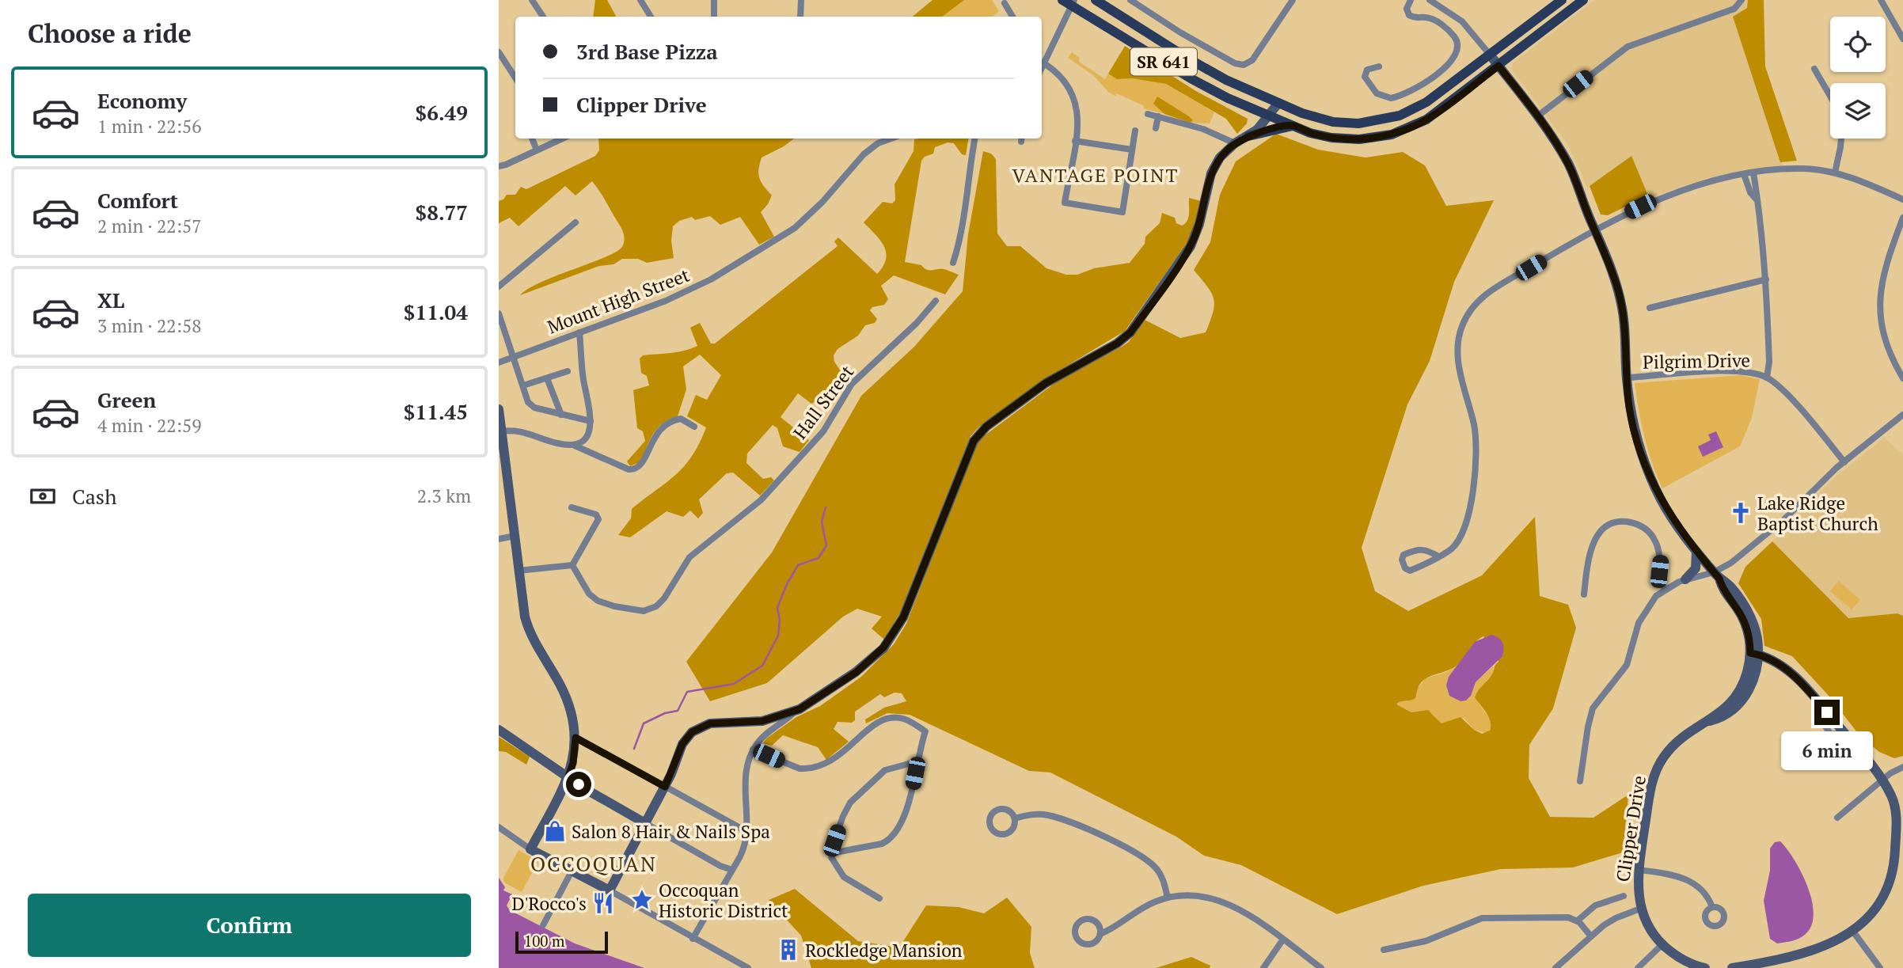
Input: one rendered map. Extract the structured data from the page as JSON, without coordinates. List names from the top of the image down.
{
  "streets": {
    "main road": ["SR 641"],
    "street": [
      "Mount High Street",
      "Pilgrim Drive",
      "Hall Street",
      "Clipper Drive"
    ]
  },
  "crossings": [
    ["SR 641", "Clipper Drive"],
    ["Pilgrim Drive", "Clipper Drive"]
  ],
  "districts": ["VANTAGE POINT", "OCCOQUAN"],
  "places": {
    "church": ["Lake Ridge Baptist Church"],
    "shop": ["Salon 8 Hair & Nails Spa"],
    "place": ["Occoquan Historic District"],
    "restaurant": ["D'Rocco's"],
    "building": ["Rockledge Mansion"]
  },
  "scale_bar": "100 m",
  "page": {
    "heading": "Choose a ride",
    "banner": ["3rd Base Pizza", "Clipper Drive"],
    "list": [
      {
        "name": "Economy",
        "note": "1 min · 22:56",
        "value": "$6.49"
      },
      {
        "name": "Comfort",
        "note": "2 min · 22:57",
        "value": "$8.77"
      },
      {
        "name": "XL",
        "note": "3 min · 22:58",
        "value": "$11.04"
      },
      {
        "name": "Green",
        "note": "4 min · 22:59",
        "value": "$11.45"
      }
    ],
    "pay": ["Cash", "2.3 km"],
    "bubble": "6 min",
    "buttons": "Confirm",
    "scale": "100 m"
  }
}
